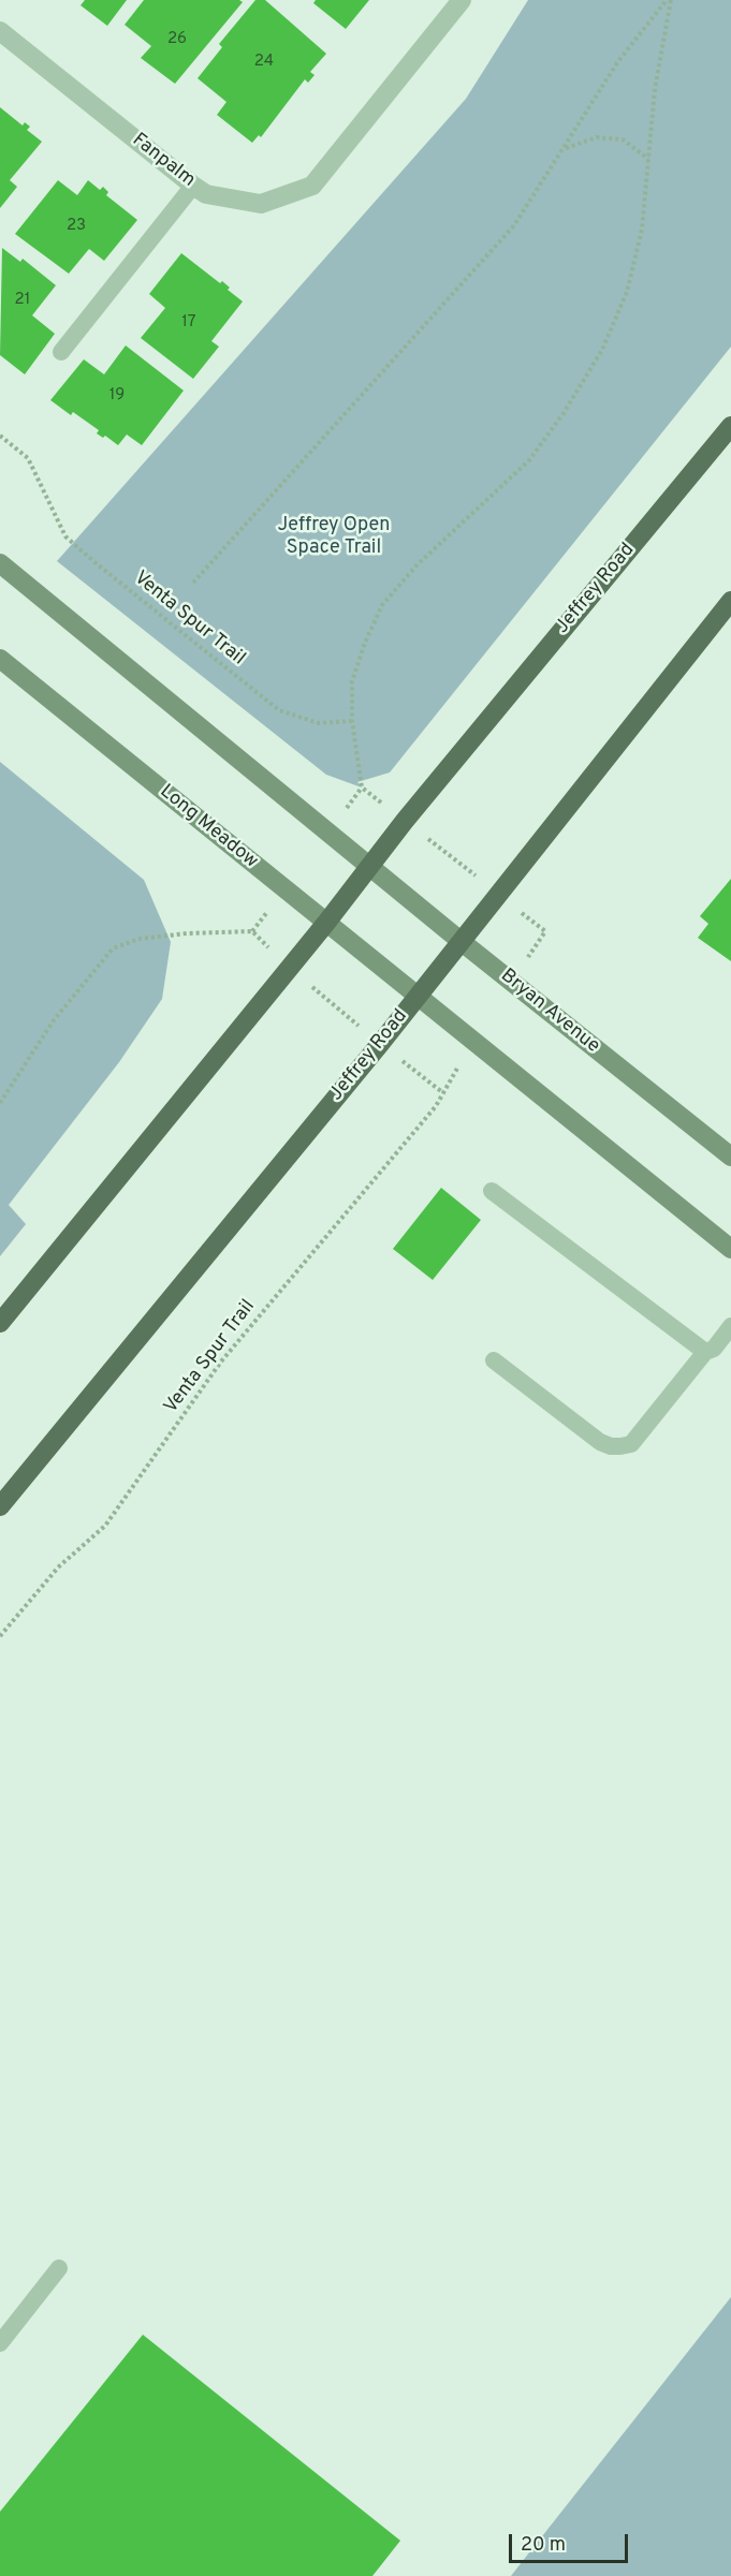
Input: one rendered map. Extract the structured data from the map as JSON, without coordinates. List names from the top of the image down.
{
  "streets": {
    "main road": ["Jeffrey Road"],
    "street": ["Fanpalm", "Long Meadow", "Bryan Avenue"],
    "path": ["Venta Spur Trail"]
  },
  "crossings": [
    ["Jeffrey Road", "Venta Spur Trail"],
    ["Jeffrey Road", "Long Meadow"],
    ["Jeffrey Road", "Bryan Avenue"]
  ],
  "parks": ["Jeffrey Open Space Trail"],
  "house_numbers": [
    "26",
    "24",
    "23",
    "21",
    "17",
    "19"
  ],
  "scale_bar": "20 m"
}
